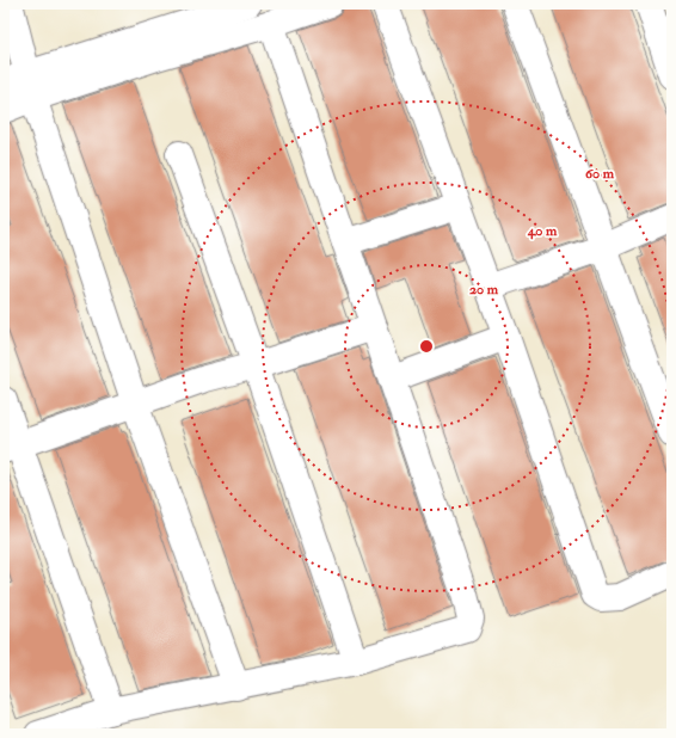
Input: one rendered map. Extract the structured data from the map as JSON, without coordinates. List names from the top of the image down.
{
  "rings": ["60 m", "40 m", "20 m"]
}
